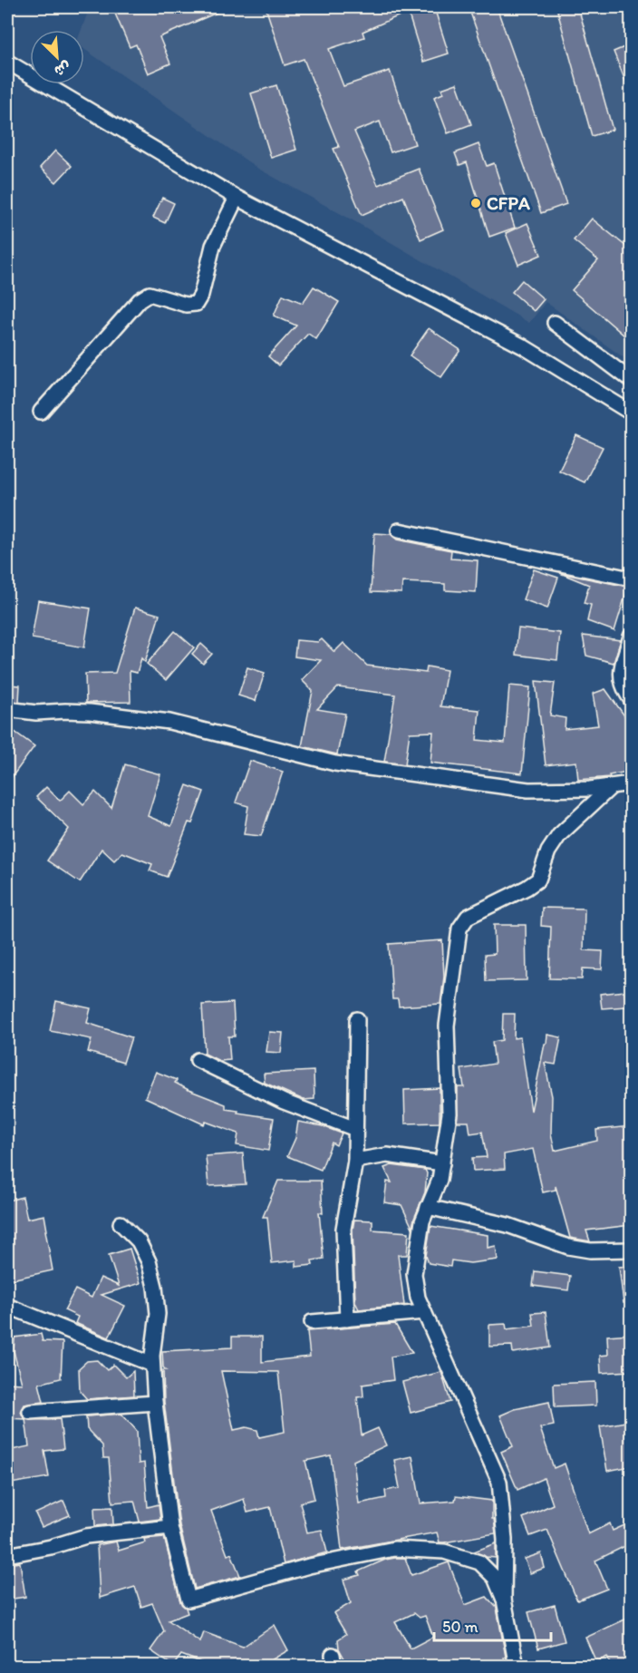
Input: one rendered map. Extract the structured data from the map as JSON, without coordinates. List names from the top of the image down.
{
  "places": ["CFPA"],
  "scale_bar": "50 m",
  "north": "bottom right"
}
